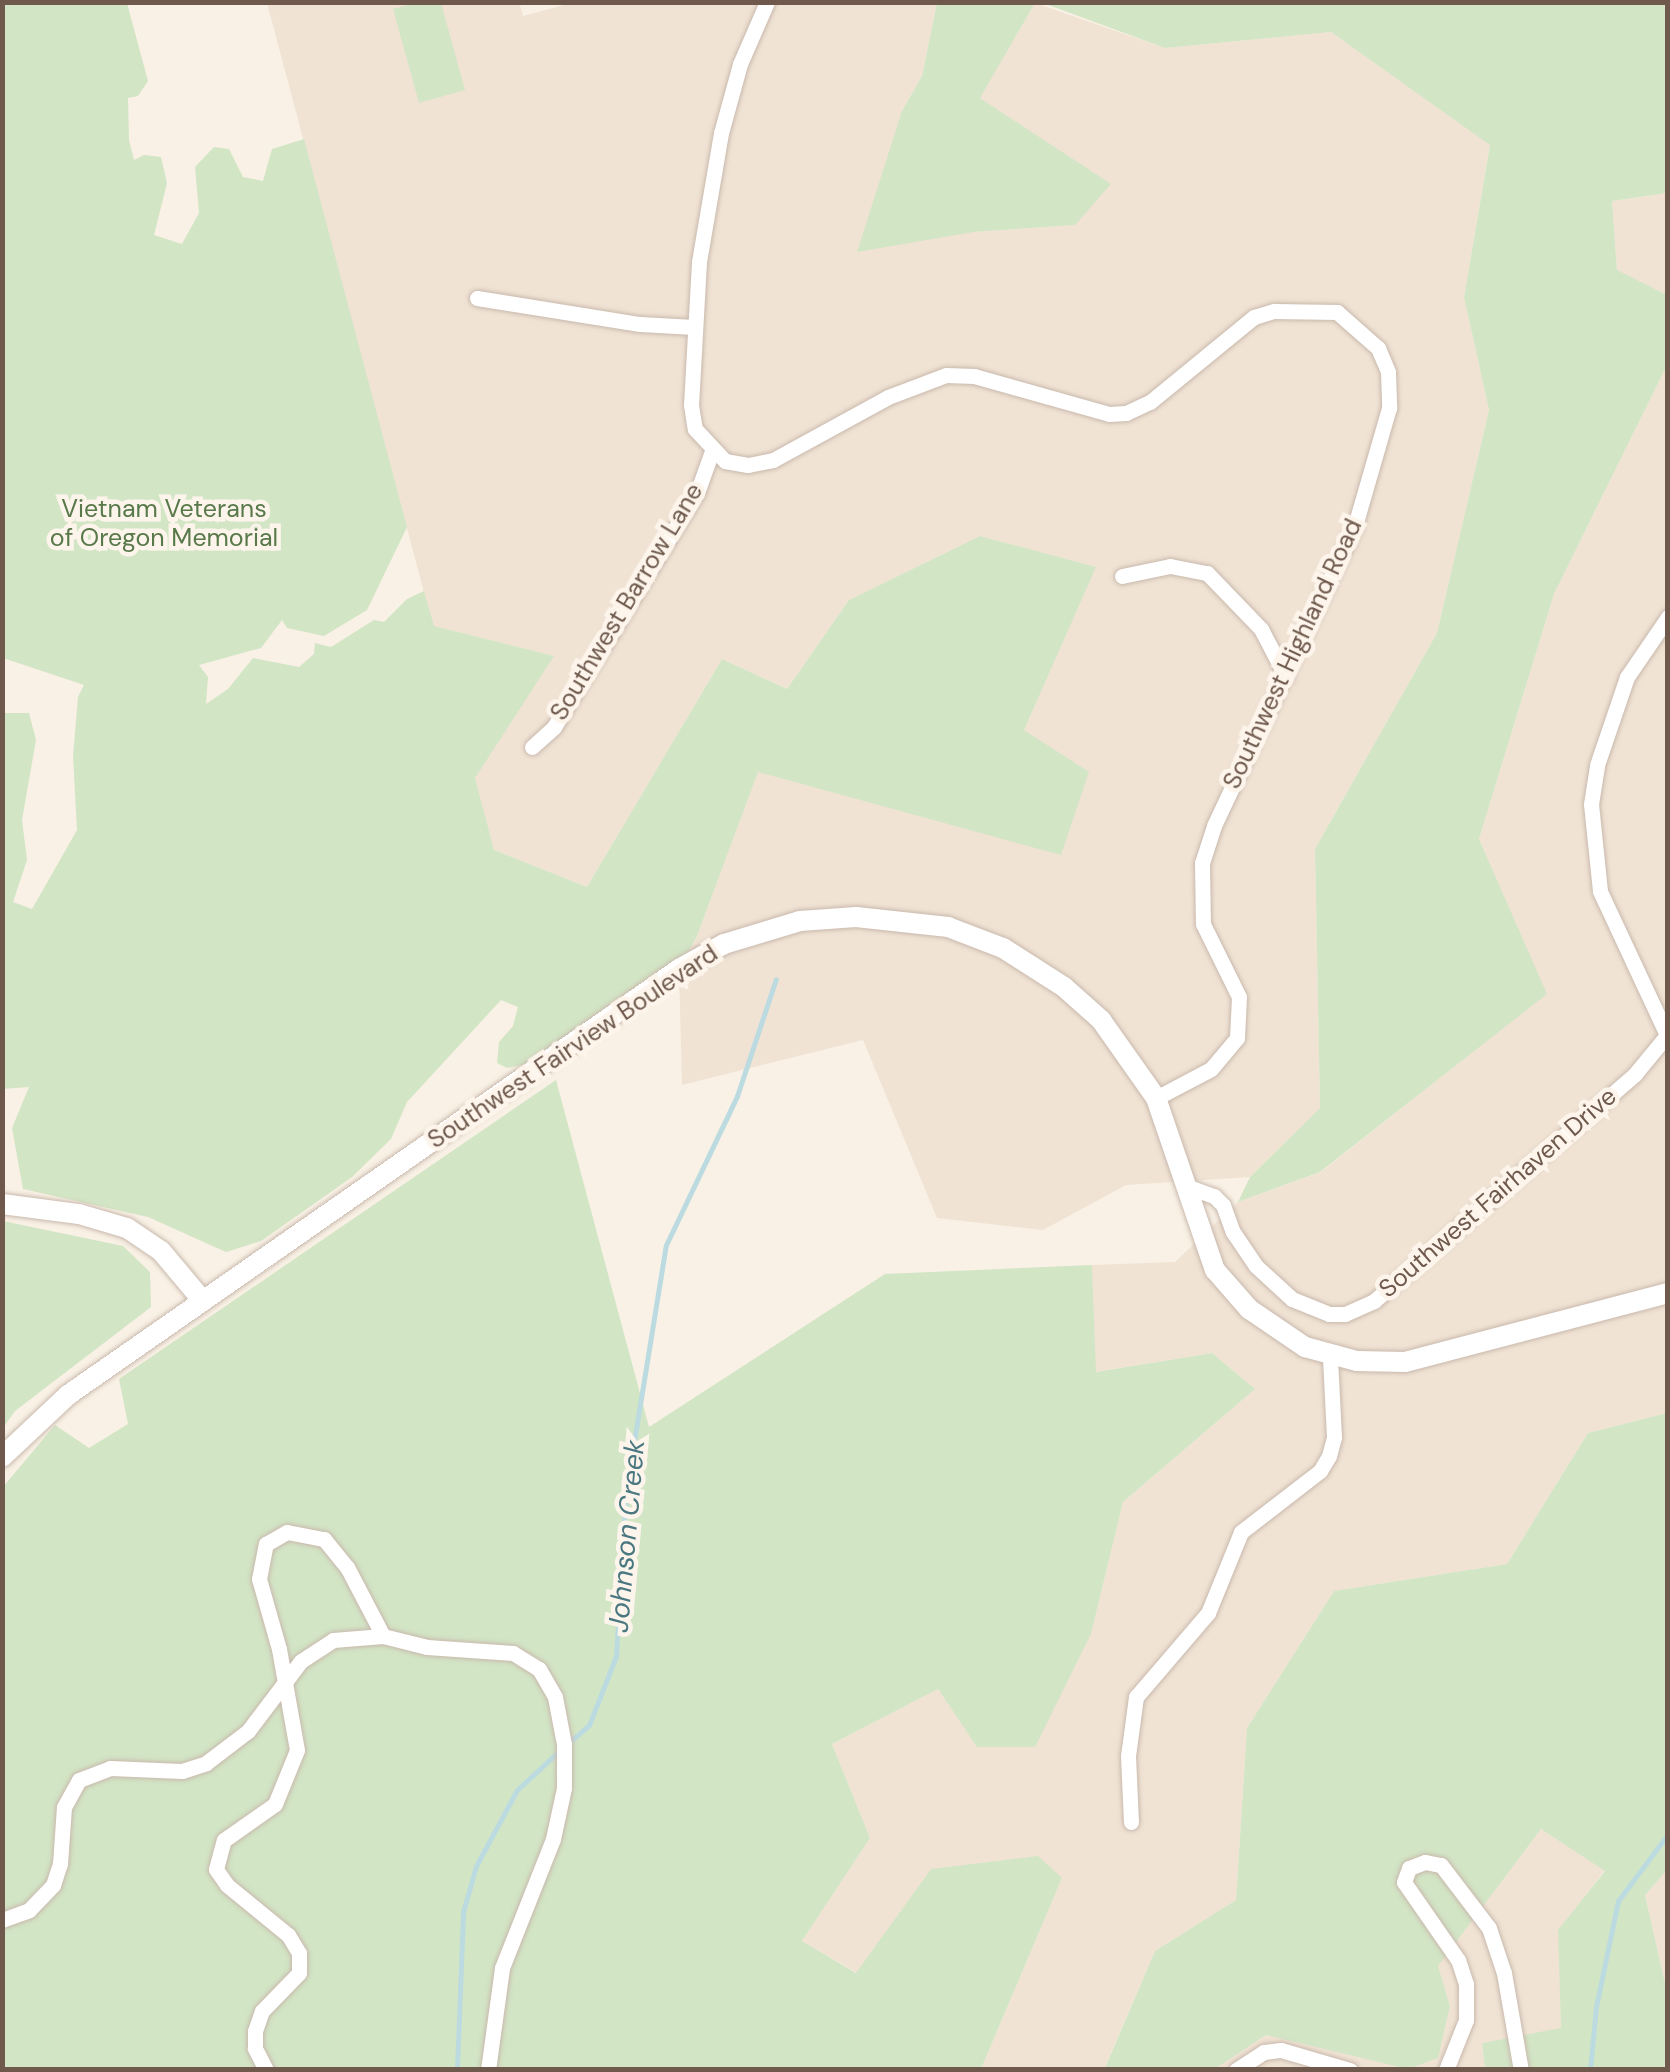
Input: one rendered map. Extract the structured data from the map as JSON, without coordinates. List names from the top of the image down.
{
  "streets": {
    "street": [
      "Southwest Barrow Lane",
      "Southwest Highland Road",
      "Southwest Fairview Boulevard",
      "Southwest Fairhaven Drive"
    ]
  },
  "crossings": [
    ["Southwest Barrow Lane", "Southwest Highland Road"],
    ["Southwest Highland Road", "Southwest Fairview Boulevard"],
    ["Southwest Fairview Boulevard", "Southwest Fairhaven Drive"]
  ],
  "water": ["Johnson Creek"],
  "parks": ["Vietnam Veterans of Oregon Memorial"]
}
